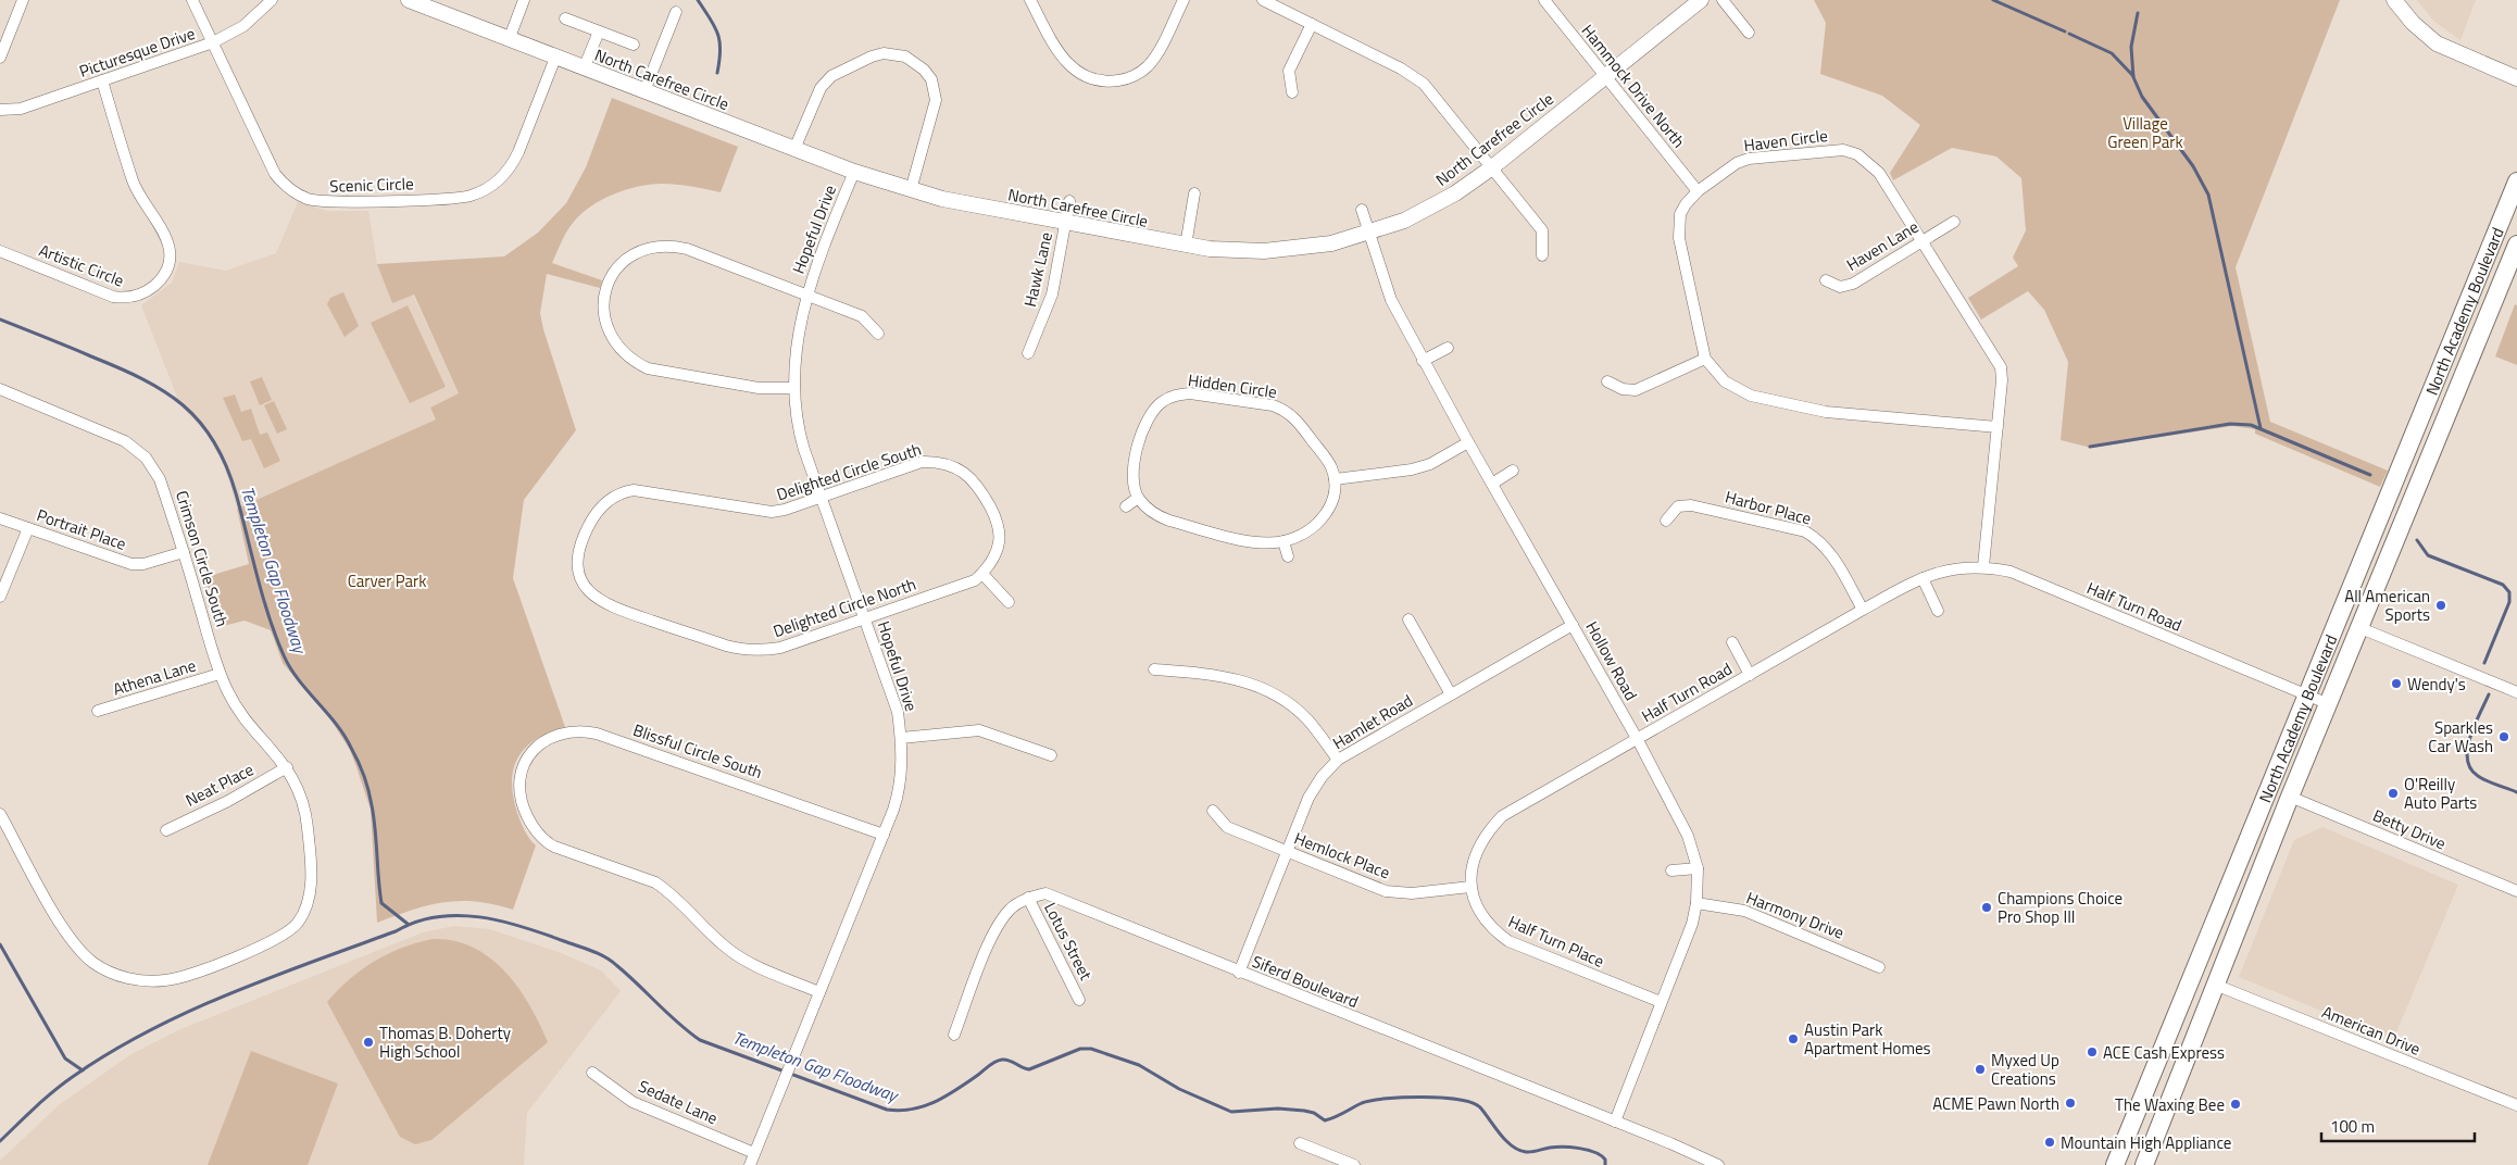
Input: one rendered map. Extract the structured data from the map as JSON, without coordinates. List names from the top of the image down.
{
  "streets": {
    "highway": ["North Academy Boulevard"],
    "main road": ["North Carefree Circle"],
    "street": [
      "Picturesque Drive",
      "Hammock Drive North",
      "Haven Circle",
      "Scenic Circle",
      "Hopeful Drive",
      "Haven Lane",
      "Artistic Circle",
      "Hawk Lane",
      "Hidden Circle",
      "Delighted Circle South",
      "Harbor Place",
      "Portrait Place",
      "Crimson Circle South",
      "Half Turn Road",
      "Delighted Circle North",
      "Hollow Road",
      "Athena Lane",
      "Hamlet Road",
      "Blissful Circle South",
      "Neat Place",
      "Betty Drive",
      "Hemlock Place",
      "Harmony Drive",
      "Lotus Street",
      "Half Turn Place",
      "Siferd Boulevard",
      "American Drive",
      "Sedate Lane"
    ]
  },
  "crossings": [
    ["Picturesque Drive", "Scenic Circle"],
    ["Picturesque Drive", "Artistic Circle"],
    ["North Carefree Circle", "Hammock Drive North"],
    ["North Carefree Circle", "Scenic Circle"],
    ["North Carefree Circle", "Hopeful Drive"],
    ["North Carefree Circle", "Hawk Lane"],
    ["North Carefree Circle", "Hollow Road"],
    ["Hammock Drive North", "Haven Circle"],
    ["Haven Circle", "Haven Lane"],
    ["Haven Circle", "Half Turn Road"],
    ["Hopeful Drive", "Delighted Circle South"],
    ["Hopeful Drive", "Delighted Circle North"],
    ["Hopeful Drive", "Blissful Circle South"],
    ["Hopeful Drive", "Sedate Lane"],
    ["North Academy Boulevard", "Half Turn Road"],
    ["North Academy Boulevard", "Betty Drive"],
    ["North Academy Boulevard", "American Drive"],
    ["Delighted Circle South", "Delighted Circle North"],
    ["Harbor Place", "Half Turn Road"],
    ["Portrait Place", "Crimson Circle South"],
    ["Crimson Circle South", "Athena Lane"],
    ["Crimson Circle South", "Neat Place"],
    ["Half Turn Road", "Hollow Road"],
    ["Half Turn Road", "Half Turn Place"],
    ["Hollow Road", "Hamlet Road"],
    ["Hollow Road", "Harmony Drive"],
    ["Hollow Road", "Half Turn Place"],
    ["Hollow Road", "Siferd Boulevard"],
    ["Hamlet Road", "Hemlock Place"],
    ["Hamlet Road", "Siferd Boulevard"],
    ["Hemlock Place", "Half Turn Place"],
    ["Lotus Street", "Siferd Boulevard"]
  ],
  "water": ["Templeton Gap Floodway"],
  "parks": ["Village Green Park", "Carver Park"],
  "places": [
    "All American Sports",
    "Wendy's",
    "Sparkles Car Wash",
    "O'Reilly Auto Parts",
    "Champions Choice Pro Shop III",
    "Austin Park Apartment Homes",
    "Thomas B. Doherty High School",
    "ACE Cash Express",
    "Myxed Up Creations",
    "ACME Pawn North",
    "The Waxing Bee",
    "Mountain High Appliance"
  ],
  "scale_bar": "100 m"
}
